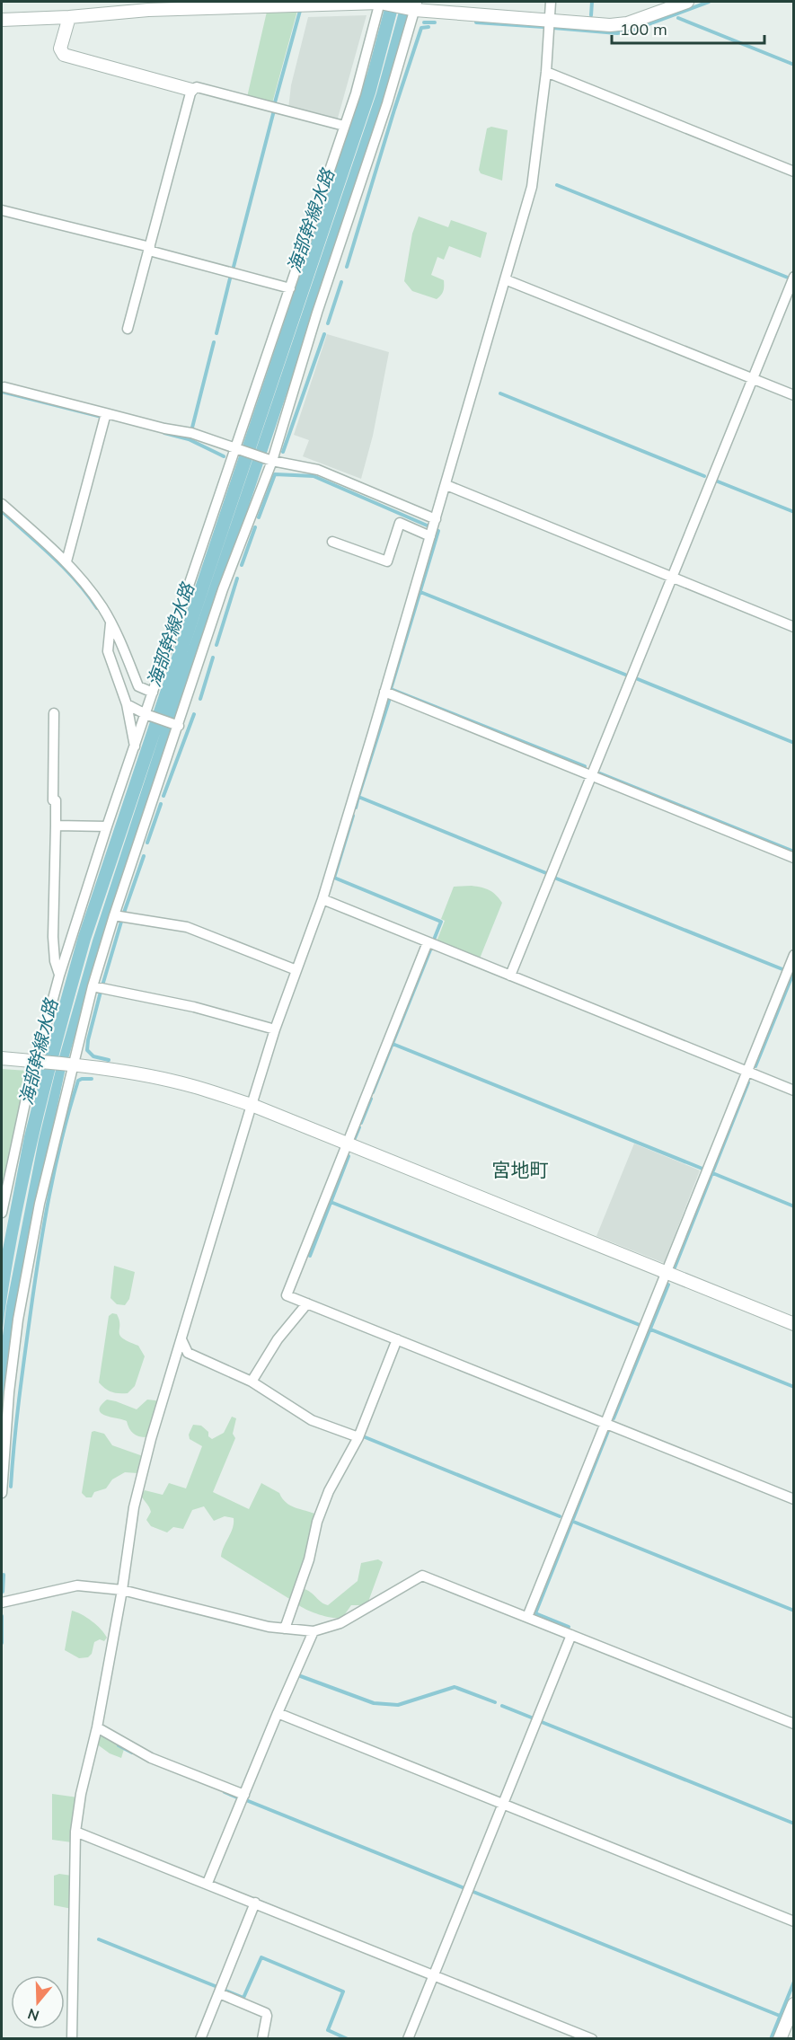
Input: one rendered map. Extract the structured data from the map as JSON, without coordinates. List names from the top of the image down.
{
  "districts": ["宮地町"],
  "water": ["海部幹線水路"],
  "scale_bar": "100 m",
  "north": "bottom"
}
